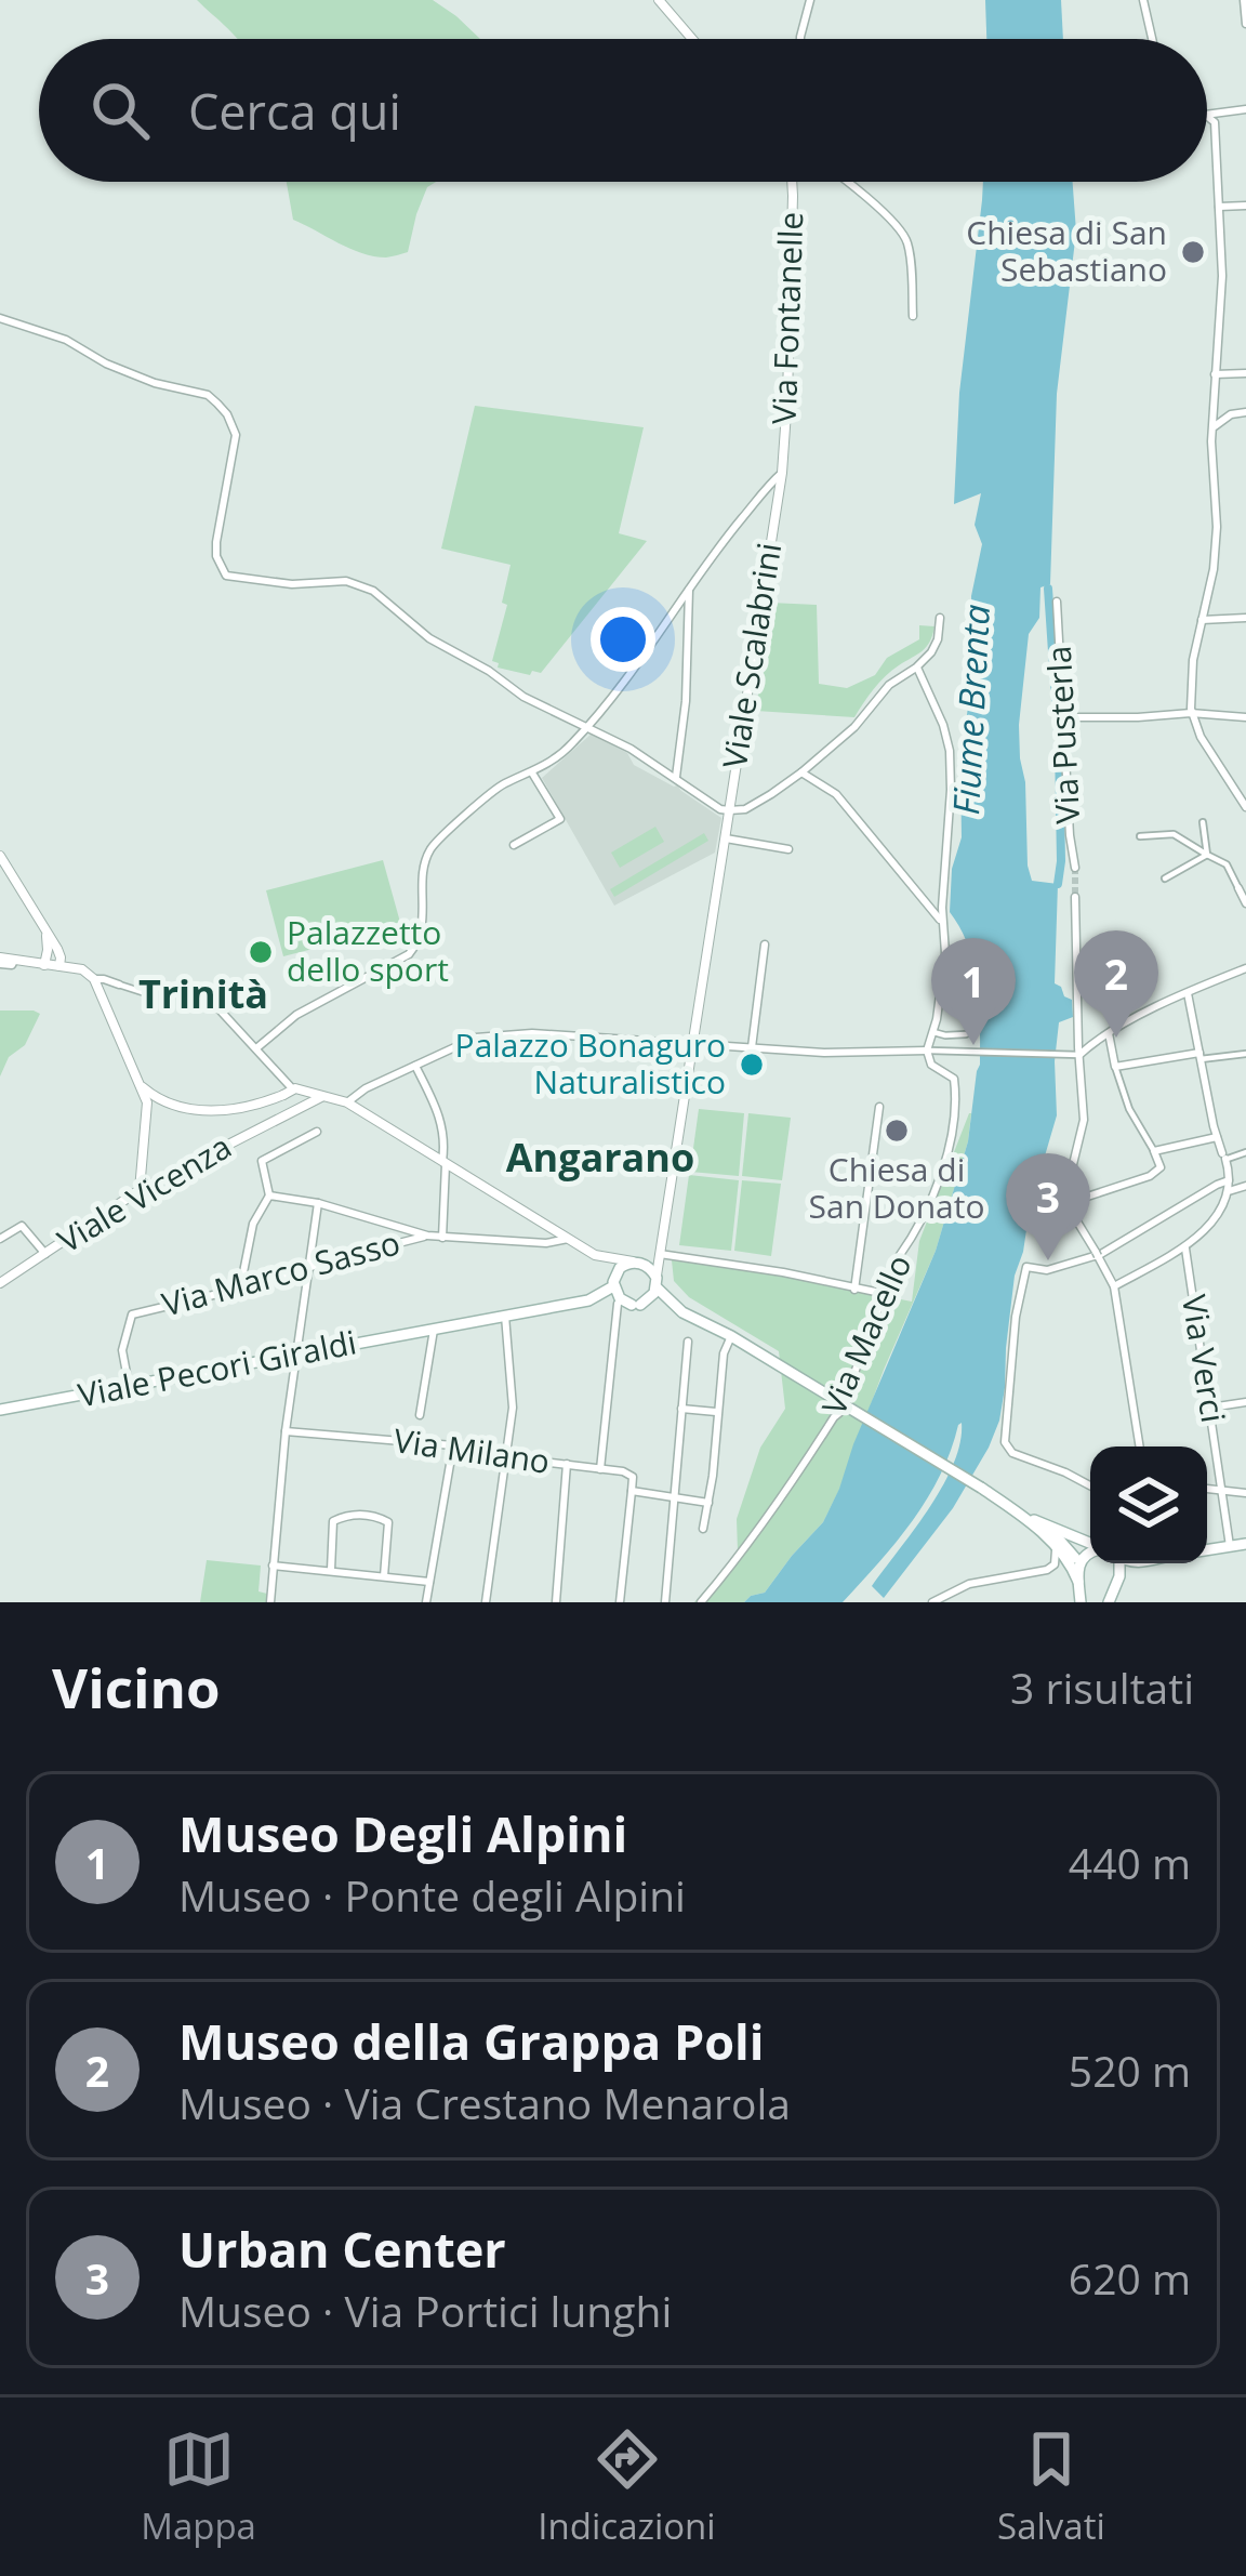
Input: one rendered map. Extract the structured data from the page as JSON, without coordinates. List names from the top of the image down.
{
  "streets": {
    "main road": ["Viale Pecori Giraldi"],
    "street": [
      "Via Fontanelle",
      "Viale Scalabrini",
      "Via Pusterla",
      "Viale Vicenza",
      "Via Marco Sasso",
      "Via Macello",
      "Via Verci",
      "Via Milano"
    ]
  },
  "crossings": [
    ["Via Fontanelle", "Viale Scalabrini"],
    ["Viale Scalabrini", "Viale Pecori Giraldi"],
    ["Via Marco Sasso", "Viale Pecori Giraldi"]
  ],
  "districts": ["Trinità", "Angarano"],
  "water": ["Fiume Brenta"],
  "places": [
    "Chiesa di San Sebastiano",
    "Palazzetto dello sport",
    "Palazzo Bonaguro Naturalistico",
    "Chiesa di San Donato"
  ],
  "page": {
    "search": "Cerca qui",
    "pins": ["2", "1", "3"],
    "heading": ["Vicino", "3 risultati"],
    "list": [
      {
        "mark": "1",
        "name": "Museo Degli Alpini",
        "note": "Museo · Ponte degli Alpini",
        "value": "440 m"
      },
      {
        "mark": "2",
        "name": "Museo della Grappa Poli",
        "note": "Museo · Via Crestano Menarola",
        "value": "520 m"
      },
      {
        "mark": "3",
        "name": "Urban Center",
        "note": "Museo · Via Portici lunghi",
        "value": "620 m"
      }
    ],
    "nav": ["Mappa", "Indicazioni", "Salvati"]
  }
}
